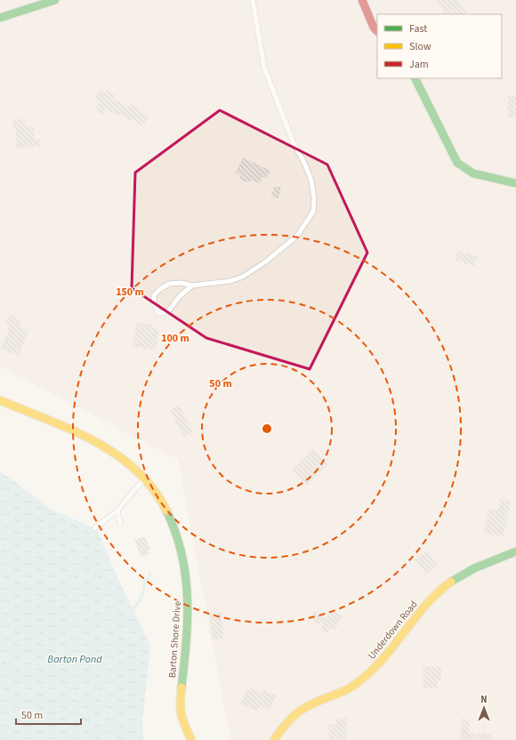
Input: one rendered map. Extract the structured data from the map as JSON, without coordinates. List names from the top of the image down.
{
  "streets": {
    "street": ["Underdown Road", "Barton Shore Drive"]
  },
  "water": ["Barton Pond"],
  "legend": ["Fast", "Slow", "Jam"],
  "scale_bar": "50 m",
  "north": "top",
  "rings": ["150 m", "100 m", "50 m"]
}
